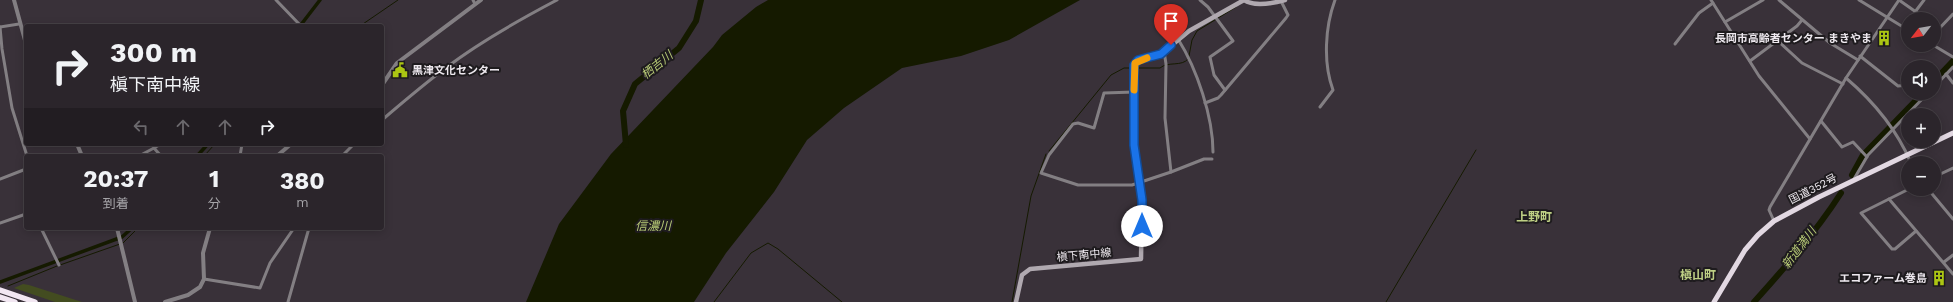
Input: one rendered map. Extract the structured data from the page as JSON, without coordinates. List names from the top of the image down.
{
  "streets": {
    "highway": ["国道352号"],
    "main road": ["槇下南中線"]
  },
  "districts": ["上野町", "槇山町"],
  "water": ["栖吉川", "信濃川", "新道満川"],
  "places": {
    "building": ["長岡市高齢者センター まきやま", "エコファーム巻島"],
    "public building": ["黒津文化センター"]
  },
  "north": "bottom left",
  "page": {
    "map_buttons": ["+", "−"],
    "turn": ["300 m", "槇下南中線"],
    "eta": [
      "20:37",
      "到着",
      "1",
      "分",
      "380",
      "m"
    ]
  }
}
